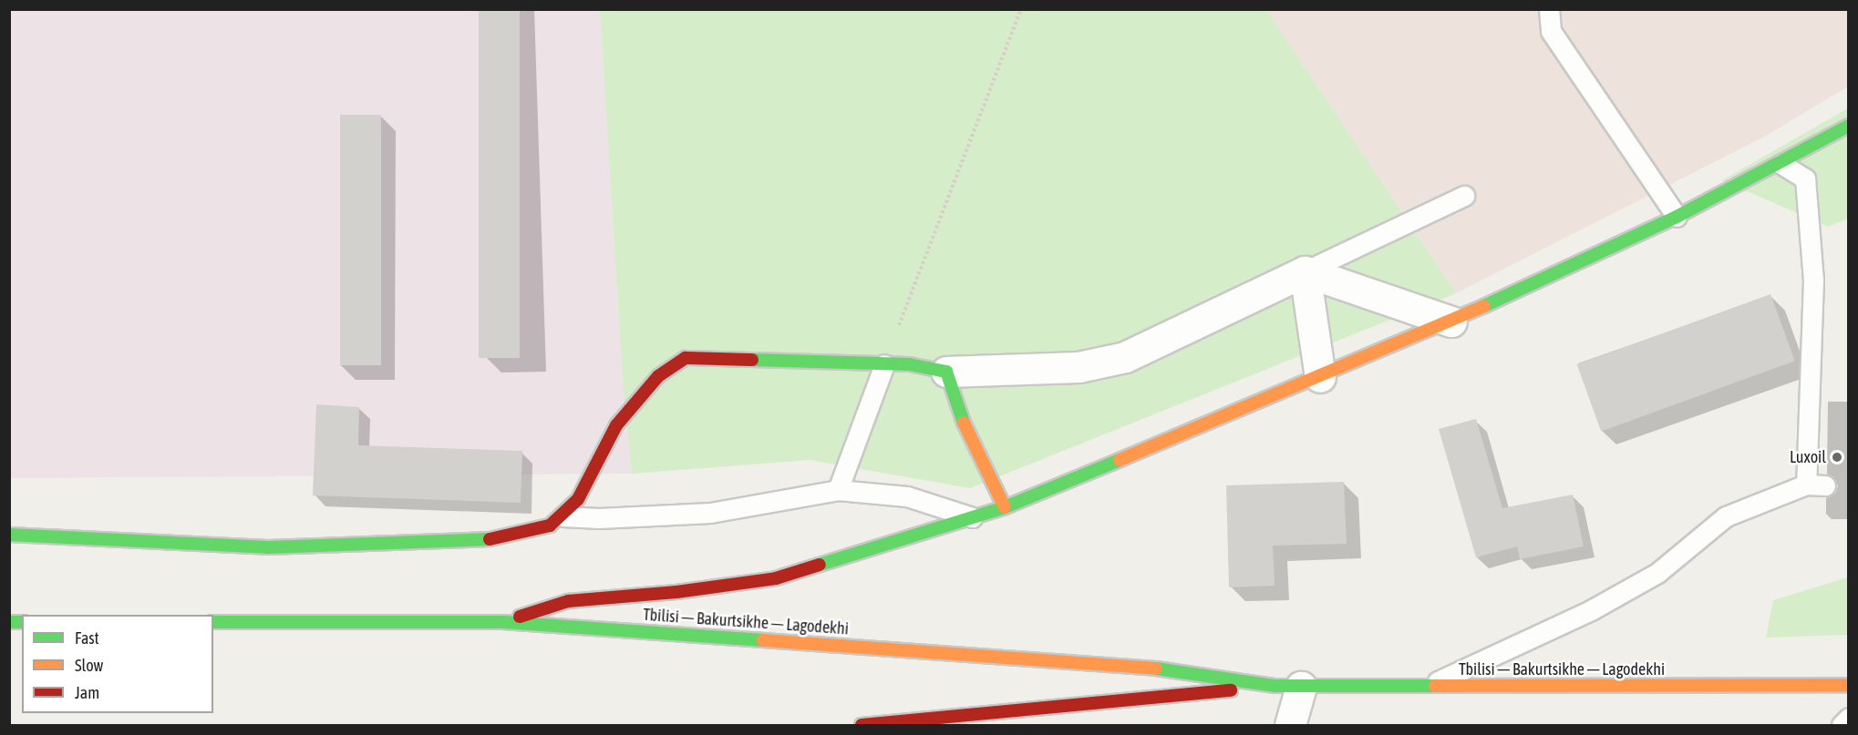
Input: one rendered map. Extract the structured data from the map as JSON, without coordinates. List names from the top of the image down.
{
  "streets": {
    "main road": ["Tbilisi — Bakurtsikhe — Lagodekhi"]
  },
  "places": ["Luxoil"],
  "legend": ["Fast", "Slow", "Jam"]
}
